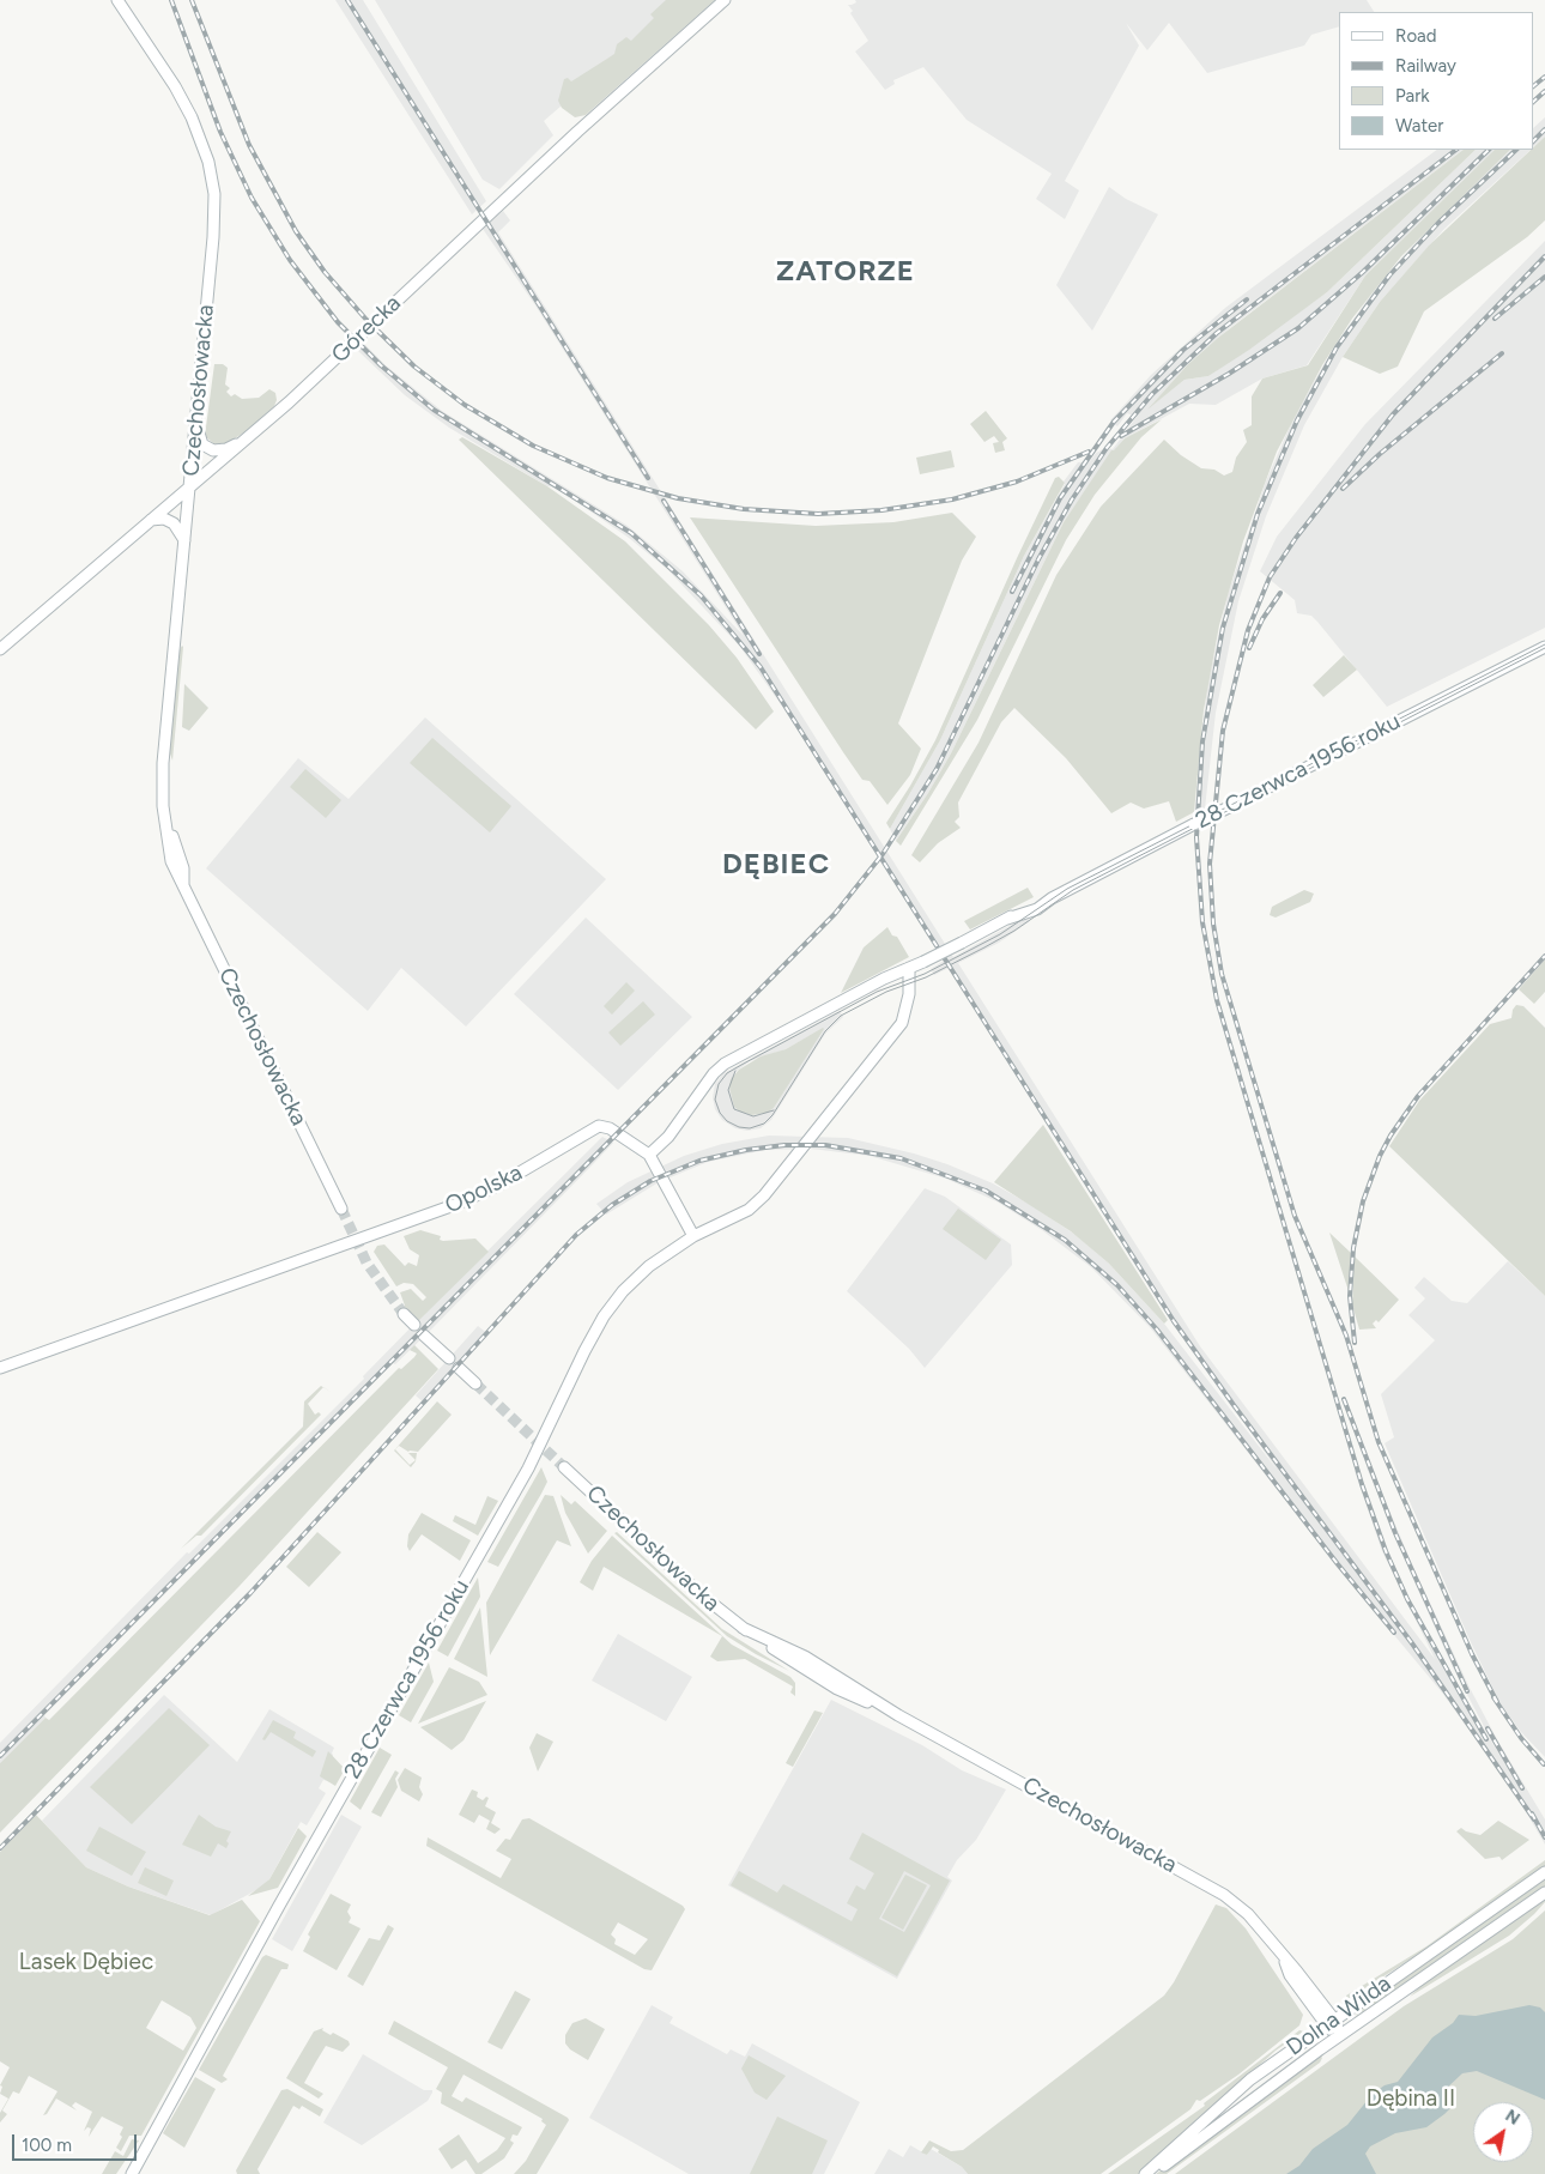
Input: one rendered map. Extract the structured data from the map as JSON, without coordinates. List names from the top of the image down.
{
  "streets": {
    "street": [
      "Górecka",
      "Czechosłowacka",
      "28 Czerwca 1956 roku",
      "Opolska",
      "Dolna Wilda"
    ]
  },
  "crossings": [
    ["Górecka", "Czechosłowacka"],
    ["Czechosłowacka", "Dolna Wilda"]
  ],
  "districts": ["ZATORZE", "DĘBIEC"],
  "parks": ["Lasek Dębiec", "Dębina II"],
  "legend": [
    "Road",
    "Railway",
    "Park",
    "Water"
  ],
  "scale_bar": "100 m",
  "north": "top right"
}
